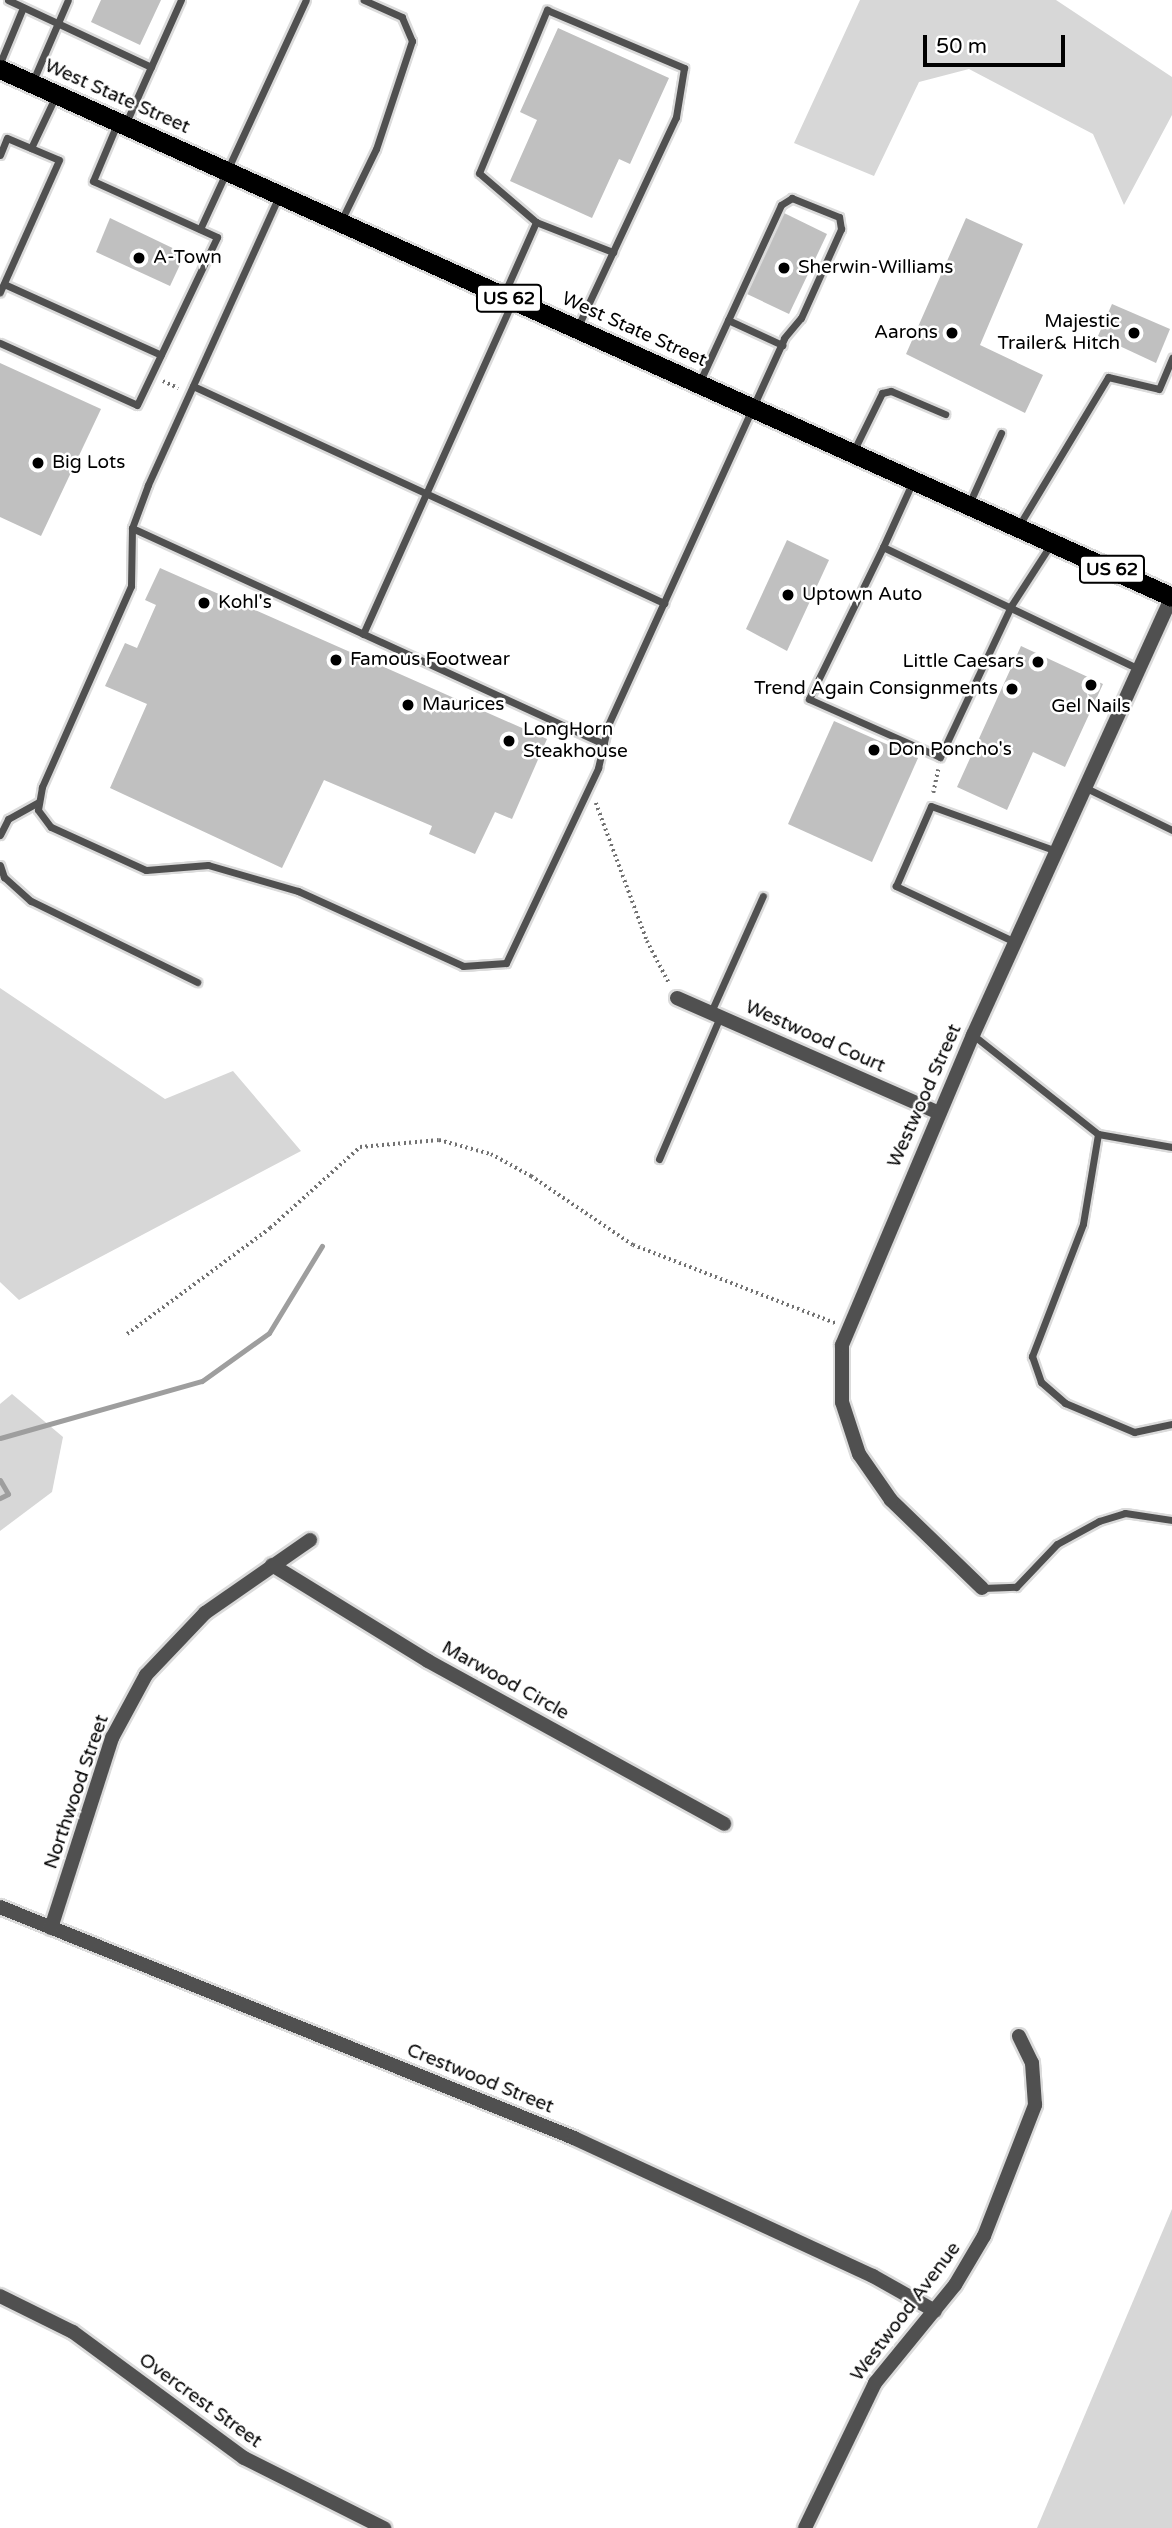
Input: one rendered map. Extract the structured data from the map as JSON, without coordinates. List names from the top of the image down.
{
  "streets": {
    "highway": ["West State Street", "US 62"],
    "street": [
      "Westwood Court",
      "Westwood Street",
      "Marwood Circle",
      "Northwood Street",
      "Crestwood Street",
      "Westwood Avenue",
      "Overcrest Street"
    ]
  },
  "crossings": [
    ["West State Street", "Westwood Street"],
    ["Westwood Court", "Westwood Street"],
    ["Marwood Circle", "Northwood Street"],
    ["Northwood Street", "Crestwood Street"],
    ["Crestwood Street", "Westwood Avenue"]
  ],
  "places": [
    "A-Town",
    "Sherwin-Williams",
    "Aarons",
    "Majestic Trailer& Hitch",
    "Big Lots",
    "Uptown Auto",
    "Kohl's",
    "Famous Footwear",
    "Little Caesars",
    "Gel Nails",
    "Trend Again Consignments",
    "Maurices",
    "LongHorn Steakhouse",
    "Don Poncho's"
  ],
  "scale_bar": "50 m"
}
